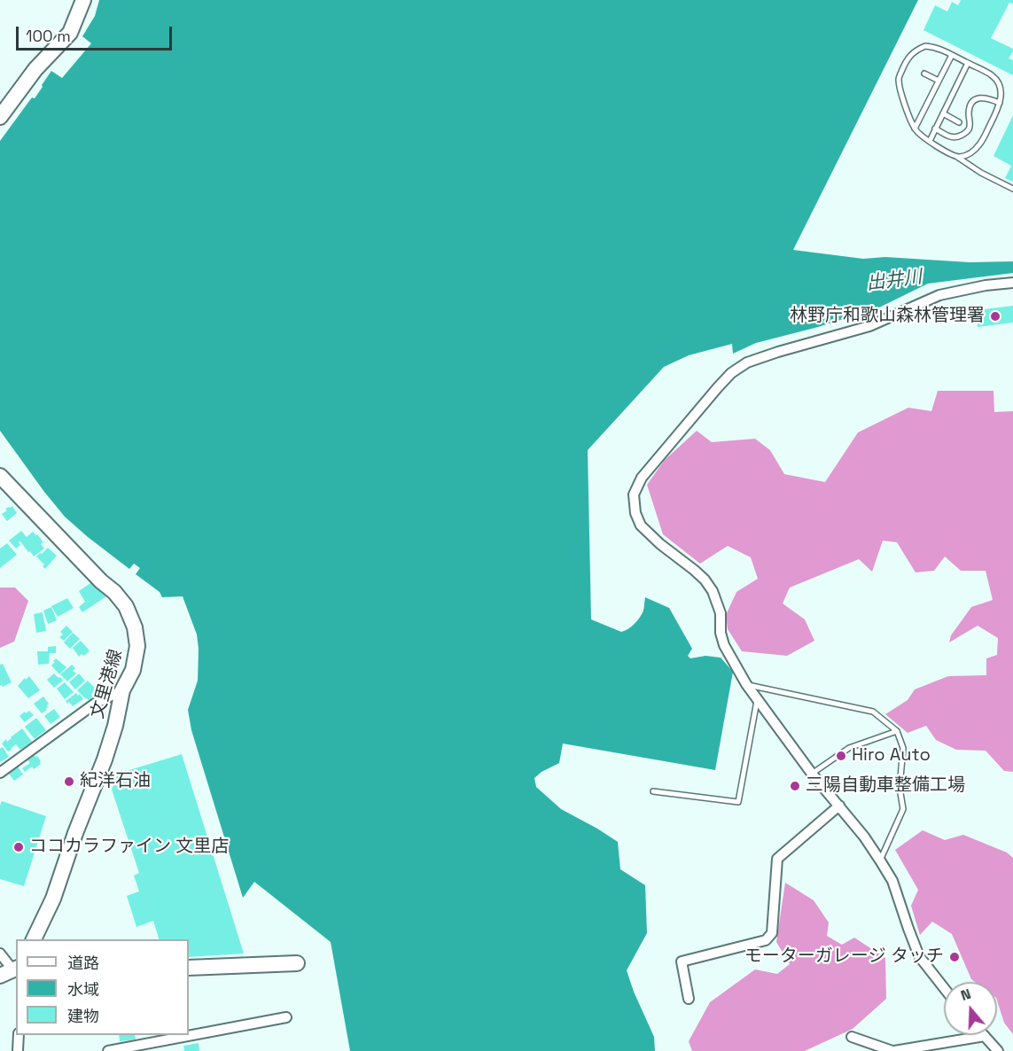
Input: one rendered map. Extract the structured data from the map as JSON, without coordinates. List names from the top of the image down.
{
  "streets": {
    "main road": ["文里港線"]
  },
  "water": ["出井川"],
  "places": [
    "林野庁和歌山森林管理署",
    "Hiro Auto",
    "紀洋石油",
    "三陽自動車整備工場",
    "ココカラファイン 文里店",
    "モーターガレージ タッチ"
  ],
  "legend": ["道路", "水域", "建物"],
  "scale_bar": "100 m",
  "north": "top"
}
